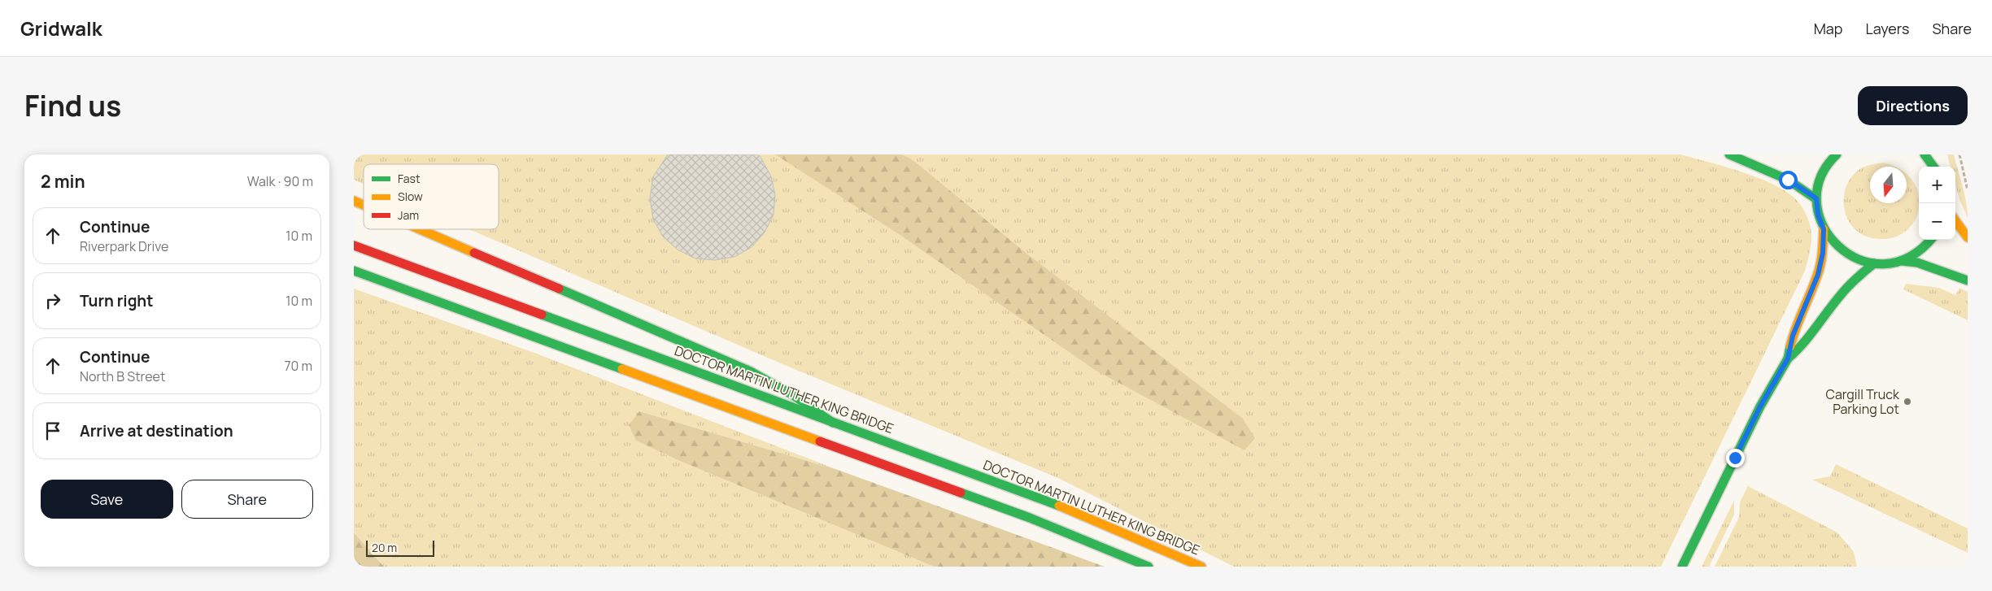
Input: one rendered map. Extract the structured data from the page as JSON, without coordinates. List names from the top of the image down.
{
  "streets": {
    "main road": ["DOCTOR MARTIN LUTHER KING BRIDGE"]
  },
  "places": ["Cargill Truck Parking Lot"],
  "legend": ["Fast", "Slow", "Jam"],
  "scale_bar": "20 m",
  "north": "bottom",
  "page": {
    "header": "Gridwalk",
    "nav": ["Map", "Layers", "Share"],
    "title": "Find us",
    "buttons": [
      "Directions",
      ["Save", "Share"]
    ],
    "heading": ["2 min", "Walk · 90 m"],
    "map_buttons": ["+", "−"],
    "list": [
      ["Continue", "Riverpark Drive", "10 m"],
      ["Turn right", "10 m"],
      ["Continue", "North B Street", "70 m"],
      "Arrive at destination"
    ],
    "scale": "20 m"
  }
}
